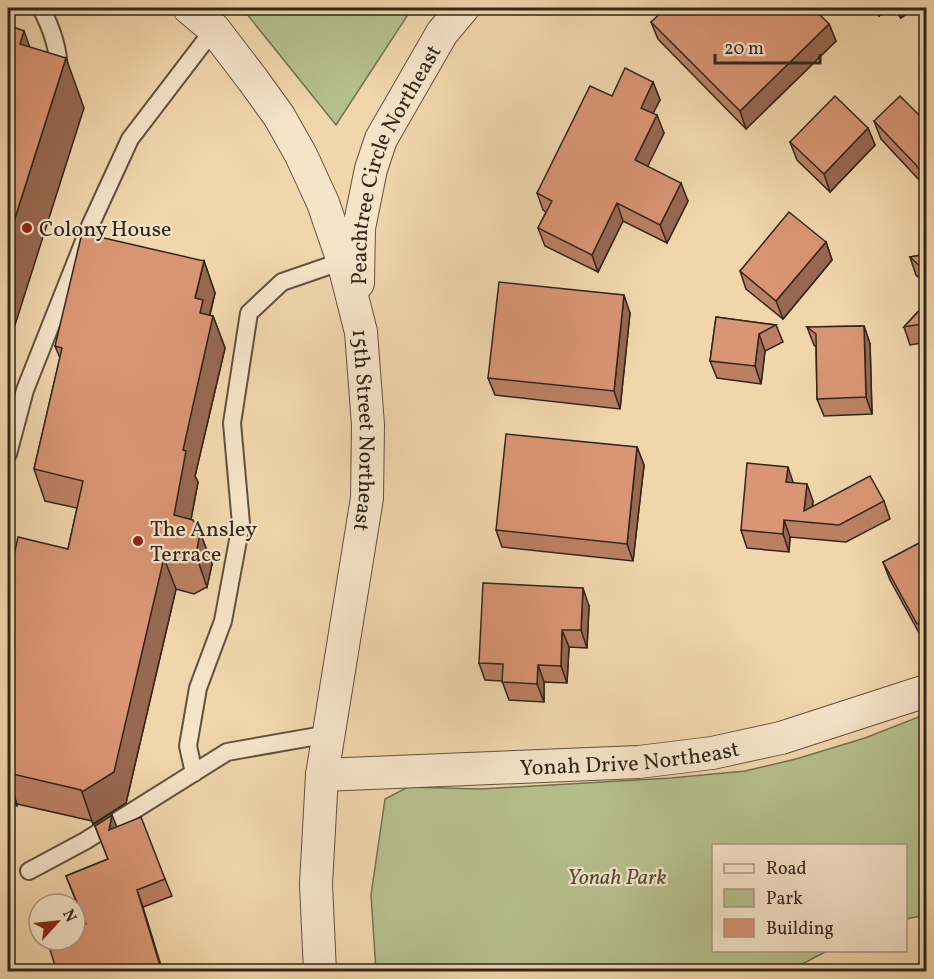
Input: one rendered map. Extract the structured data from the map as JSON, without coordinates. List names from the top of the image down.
{
  "streets": {
    "street": ["Peachtree Circle Northeast", "15th Street Northeast", "Yonah Drive Northeast"]
  },
  "crossings": [
    ["Peachtree Circle Northeast", "15th Street Northeast"],
    ["15th Street Northeast", "Yonah Drive Northeast"]
  ],
  "parks": ["Yonah Park"],
  "places": ["Colony House", "The Ansley Terrace"],
  "legend": ["Road", "Park", "Building"],
  "scale_bar": "20 m",
  "north": "top right"
}
